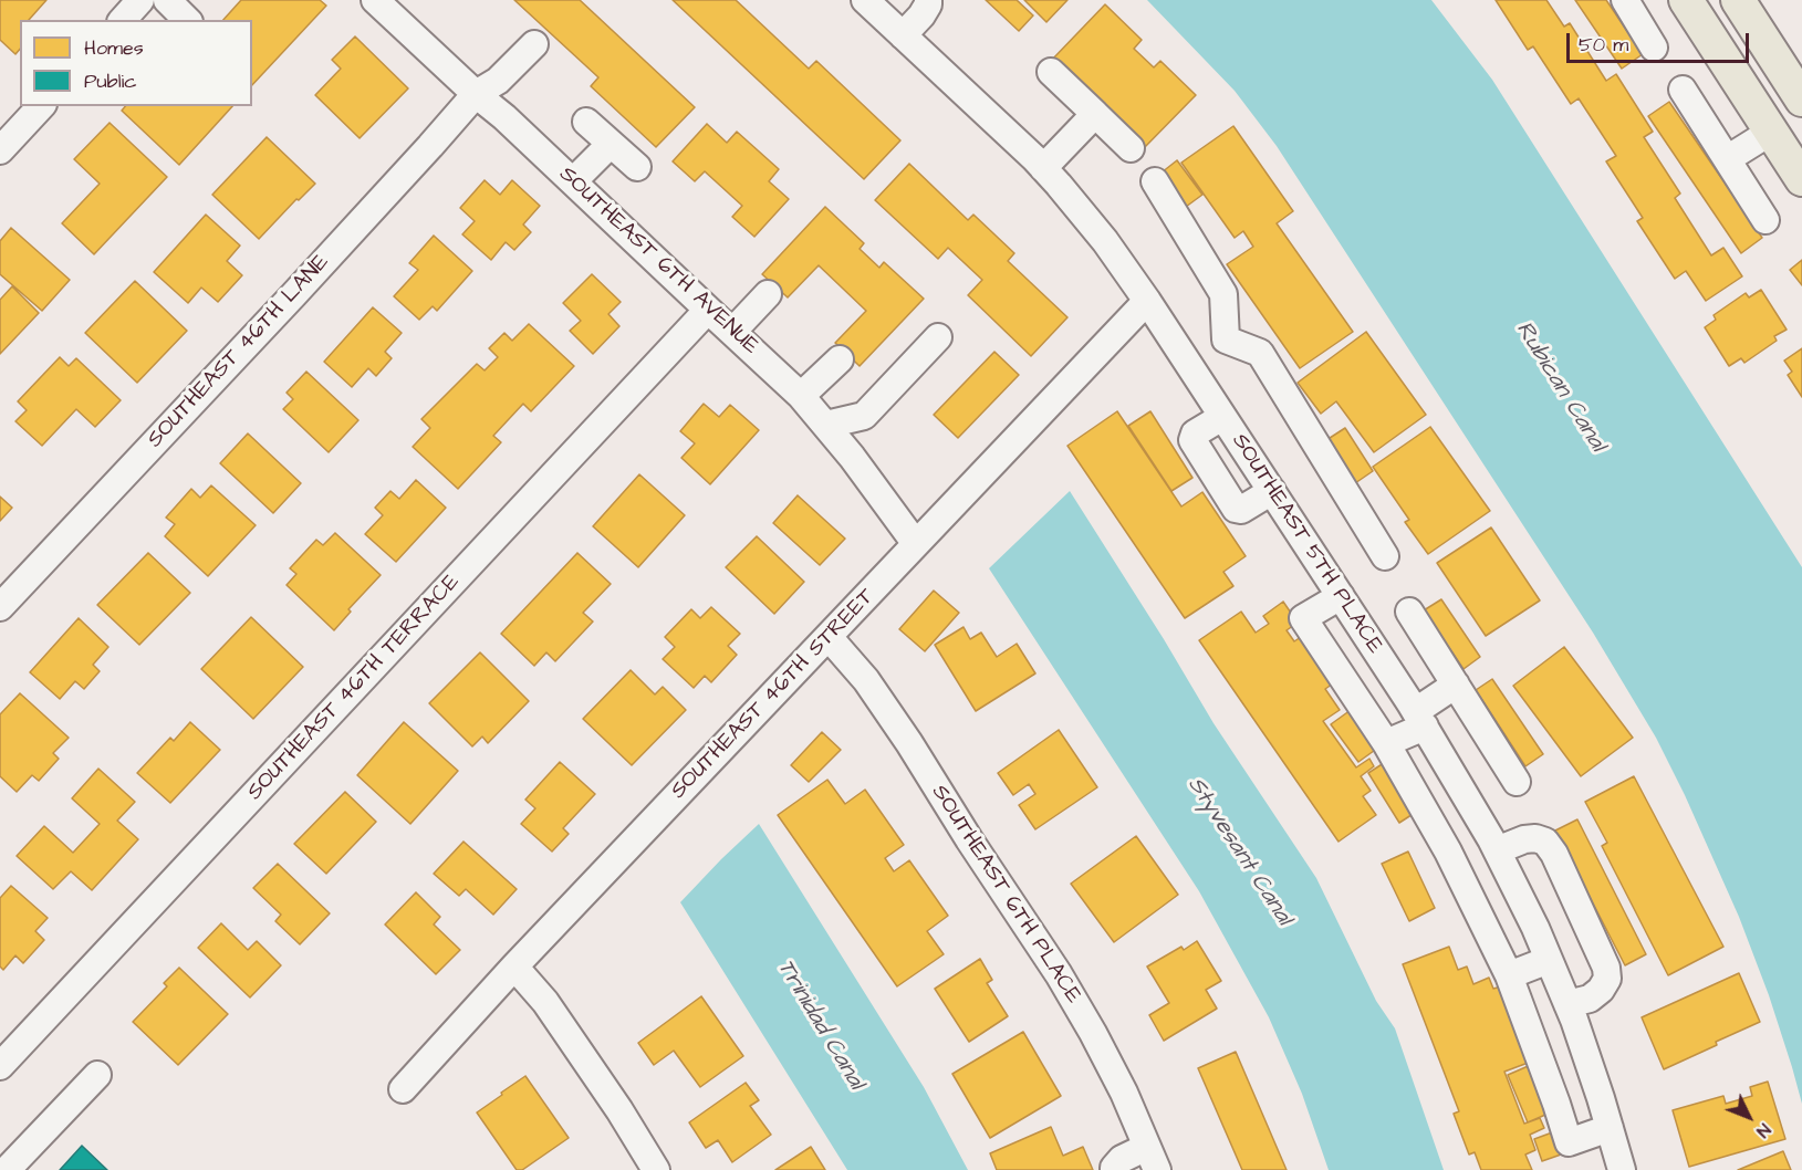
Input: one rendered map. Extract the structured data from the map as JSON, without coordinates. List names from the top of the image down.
{
  "streets": {
    "street": [
      "SOUTHEAST 6TH AVENUE",
      "SOUTHEAST 46TH LANE",
      "SOUTHEAST 5TH PLACE",
      "SOUTHEAST 46TH TERRACE",
      "SOUTHEAST 46TH STREET",
      "SOUTHEAST 6TH PLACE"
    ]
  },
  "crossings": [
    ["SOUTHEAST 6TH AVENUE", "SOUTHEAST 46TH LANE"],
    ["SOUTHEAST 6TH AVENUE", "SOUTHEAST 46TH TERRACE"],
    ["SOUTHEAST 6TH AVENUE", "SOUTHEAST 46TH STREET"],
    ["SOUTHEAST 5TH PLACE", "SOUTHEAST 46TH STREET"],
    ["SOUTHEAST 46TH STREET", "SOUTHEAST 6TH PLACE"]
  ],
  "water": ["Rubican Canal", "Styvesant Canal", "Trinidad Canal"],
  "legend": ["Homes", "Public"],
  "scale_bar": "50 m",
  "north": "bottom right"
}
